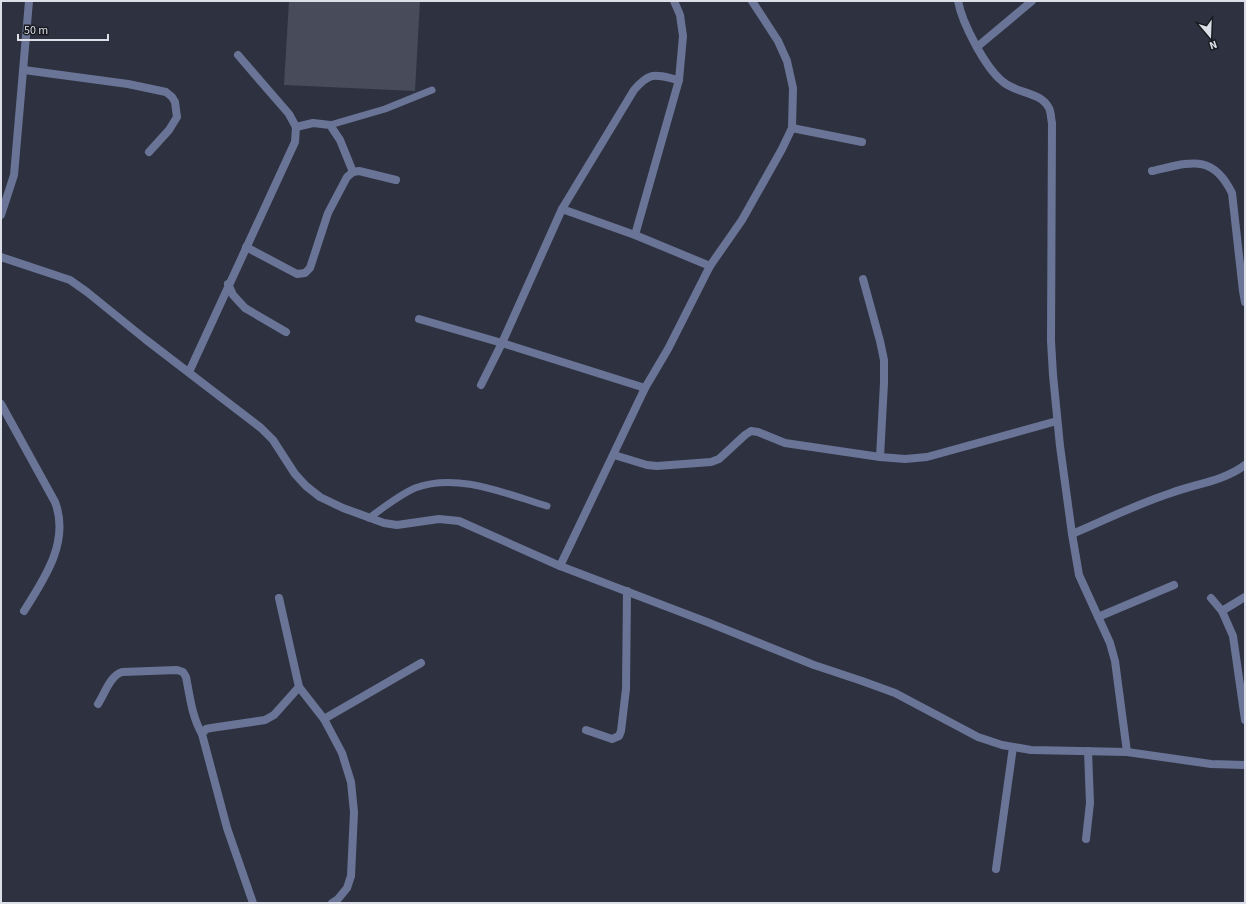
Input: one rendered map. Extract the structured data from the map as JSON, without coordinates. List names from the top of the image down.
{
  "scale_bar": "50 m",
  "north": "bottom"
}
